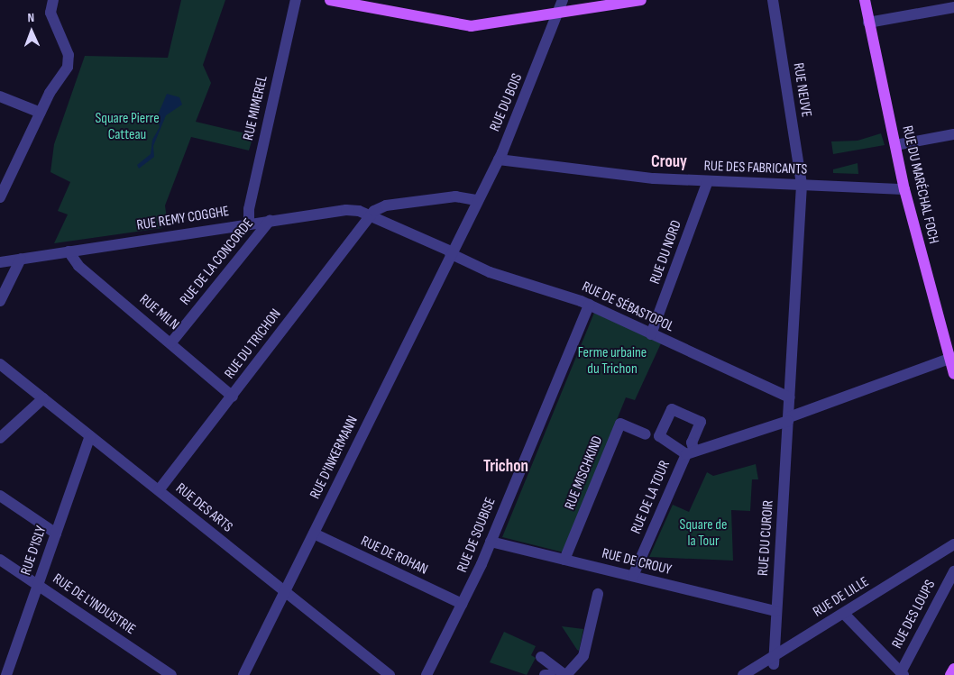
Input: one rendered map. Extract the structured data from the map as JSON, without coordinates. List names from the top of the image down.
{
  "streets": {
    "main road": ["RUE DU MARÉCHAL FOCH"],
    "street": [
      "RUE NEUVE",
      "RUE DU BOIS",
      "RUE MIMEREL",
      "RUE DES FABRICANTS",
      "RUE REMY COGGHE",
      "RUE DU NORD",
      "RUE DE LA CONCORDE",
      "RUE DE SÉBASTOPOL",
      "RUE MILN",
      "RUE DU TRICHON",
      "RUE D'INKERMANN",
      "RUE MISCHKIND",
      "RUE DE LA TOUR",
      "RUE DES ARTS",
      "RUE DE SOUBISE",
      "RUE DU CUROIR",
      "RUE D'ISLY",
      "RUE DE ROHAN",
      "RUE DE CROUY",
      "RUE DE LILLE",
      "RUE DE L'INDUSTRIE",
      "RUE DES LOUPS"
    ]
  },
  "crossings": [
    ["RUE NEUVE", "RUE DES FABRICANTS"],
    ["RUE DU BOIS", "RUE DES FABRICANTS"],
    ["RUE DU BOIS", "RUE D'INKERMANN"],
    ["RUE MIMEREL", "RUE REMY COGGHE"],
    ["RUE DES FABRICANTS", "RUE DU MARÉCHAL FOCH"],
    ["RUE DES FABRICANTS", "RUE DU NORD"],
    ["RUE REMY COGGHE", "RUE DE LA CONCORDE"],
    ["RUE REMY COGGHE", "RUE DE SÉBASTOPOL"],
    ["RUE REMY COGGHE", "RUE MILN"],
    ["RUE REMY COGGHE", "RUE DU TRICHON"],
    ["RUE DU NORD", "RUE DE SÉBASTOPOL"],
    ["RUE DE LA CONCORDE", "RUE MILN"],
    ["RUE DE SÉBASTOPOL", "RUE DU TRICHON"],
    ["RUE DE SÉBASTOPOL", "RUE D'INKERMANN"],
    ["RUE DE SÉBASTOPOL", "RUE DE SOUBISE"],
    ["RUE DE SÉBASTOPOL", "RUE DU CUROIR"],
    ["RUE MILN", "RUE DU TRICHON"],
    ["RUE DU TRICHON", "RUE DES ARTS"],
    ["RUE D'INKERMANN", "RUE DES ARTS"],
    ["RUE D'INKERMANN", "RUE DE ROHAN"],
    ["RUE MISCHKIND", "RUE DE CROUY"],
    ["RUE DE LA TOUR", "RUE DU CUROIR"],
    ["RUE DE LA TOUR", "RUE DE CROUY"],
    ["RUE DES ARTS", "RUE D'ISLY"],
    ["RUE DE SOUBISE", "RUE DE ROHAN"],
    ["RUE DE SOUBISE", "RUE DE CROUY"],
    ["RUE DU CUROIR", "RUE DE CROUY"],
    ["RUE DU CUROIR", "RUE DE LILLE"],
    ["RUE D'ISLY", "RUE DE L'INDUSTRIE"]
  ],
  "districts": ["Crouy", "Trichon"],
  "parks": ["Square Pierre Catteau", "Ferme urbaine du Trichon", "Square de la Tour"],
  "north": "top"
}
